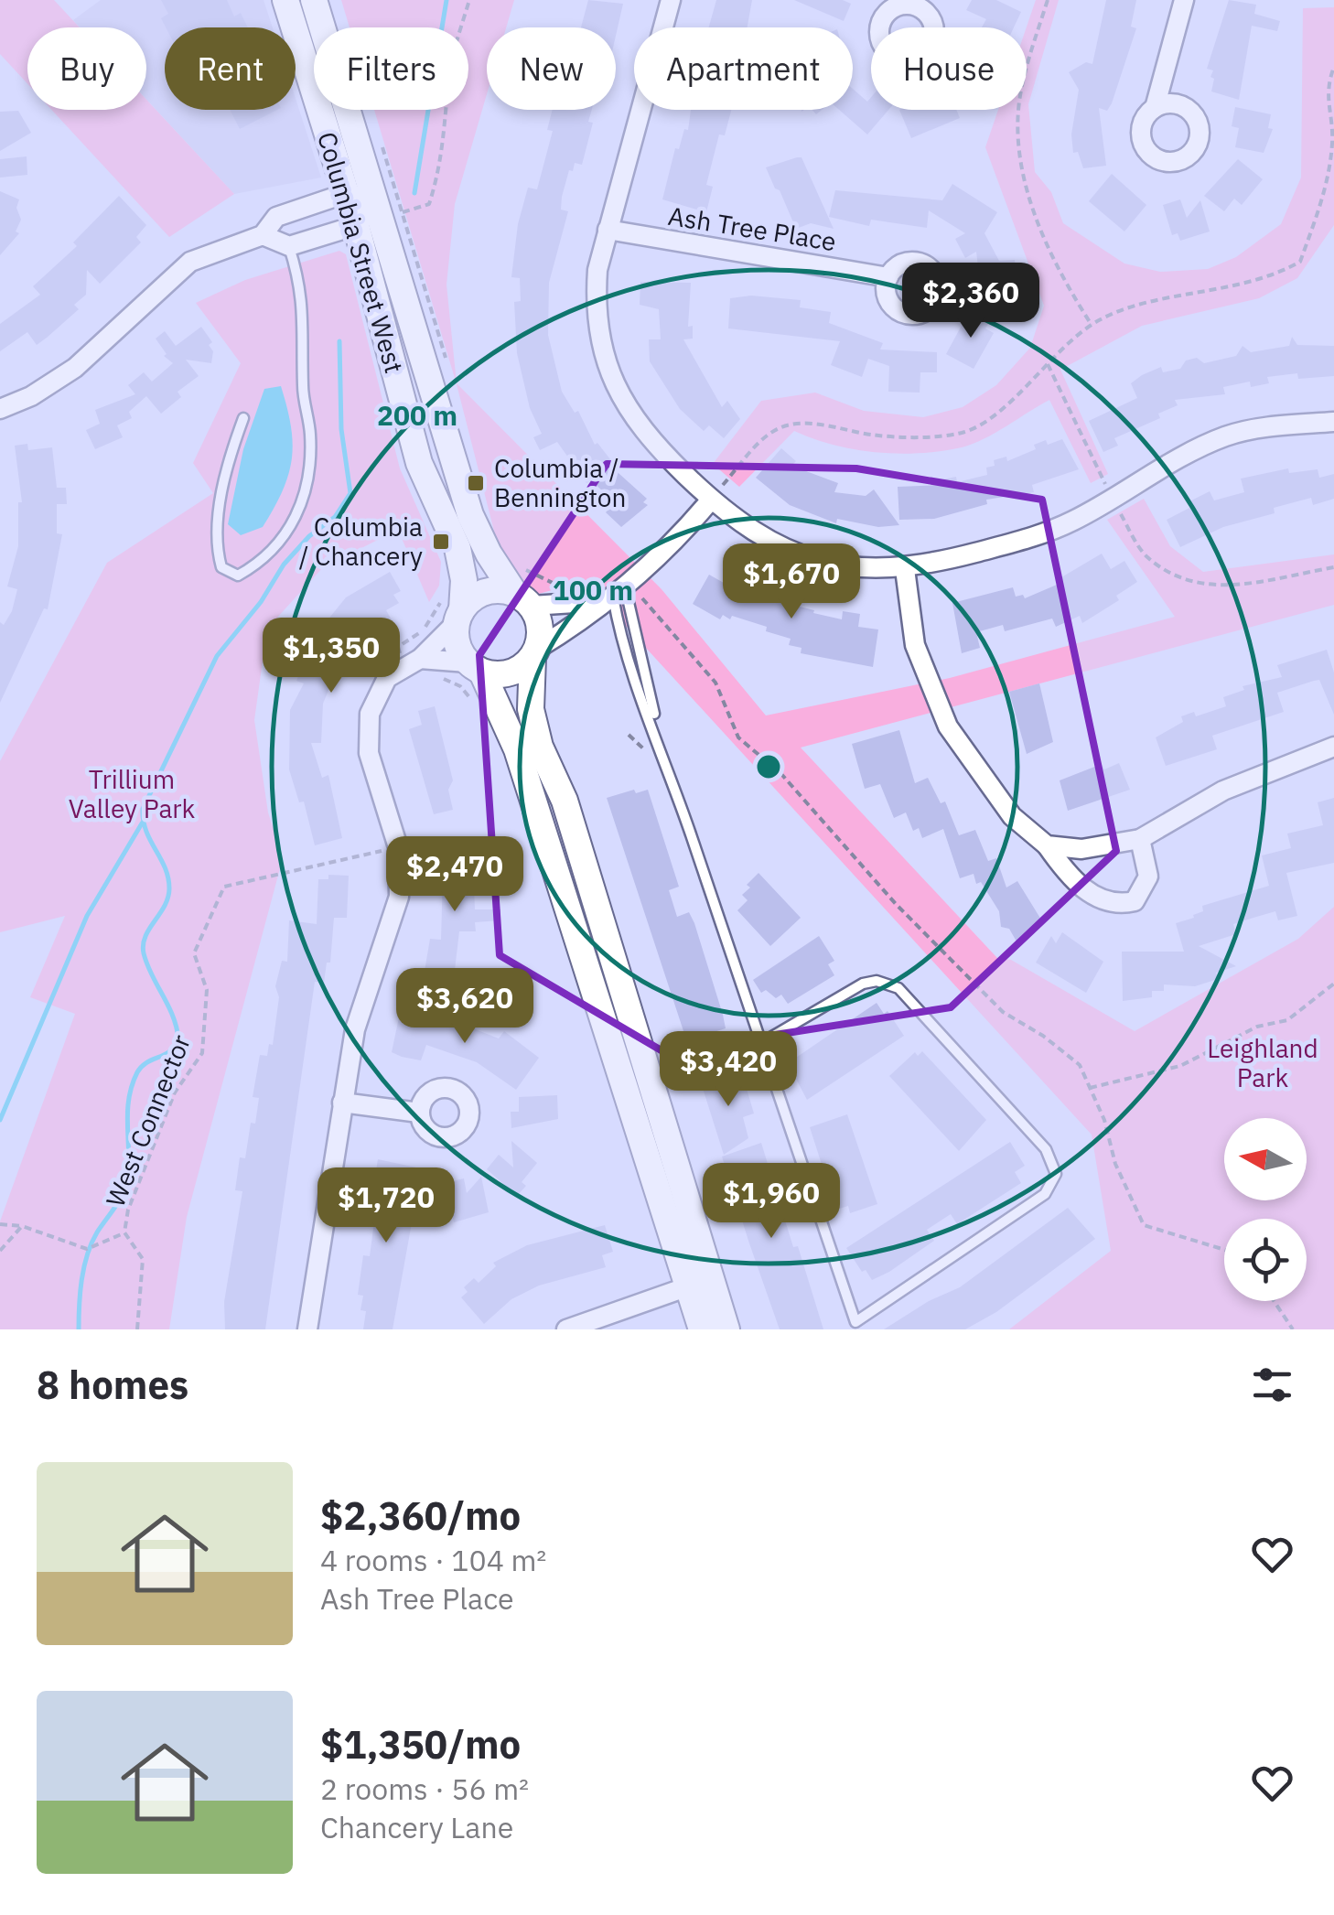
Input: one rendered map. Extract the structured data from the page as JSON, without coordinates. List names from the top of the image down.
{
  "streets": {
    "main road": ["Columbia Street West"],
    "street": ["Ash Tree Place"],
    "path": ["West Connector"]
  },
  "parks": ["Trillium Valley Park", "Leighland Park"],
  "places": {
    "transit": ["Columbia / Bennington", "Columbia / Chancery"]
  },
  "north": "left",
  "page": {
    "chip": [
      "Buy",
      "Rent",
      "Filters",
      "New",
      "Apartment",
      "House"
    ],
    "price": [
      "$2,360",
      "$1,670",
      "$1,350",
      "$2,470",
      "$3,620",
      "$3,420",
      "$1,960",
      "$1,720"
    ],
    "heading": "8 homes",
    "list": [
      {
        "name": "$2,360/mo",
        "note": "4 rooms · 104 m² · Ash Tree Place"
      },
      {
        "name": "$1,350/mo",
        "note": "2 rooms · 56 m² · Chancery Lane"
      }
    ]
  },
  "rings": ["200 m", "100 m"]
}
